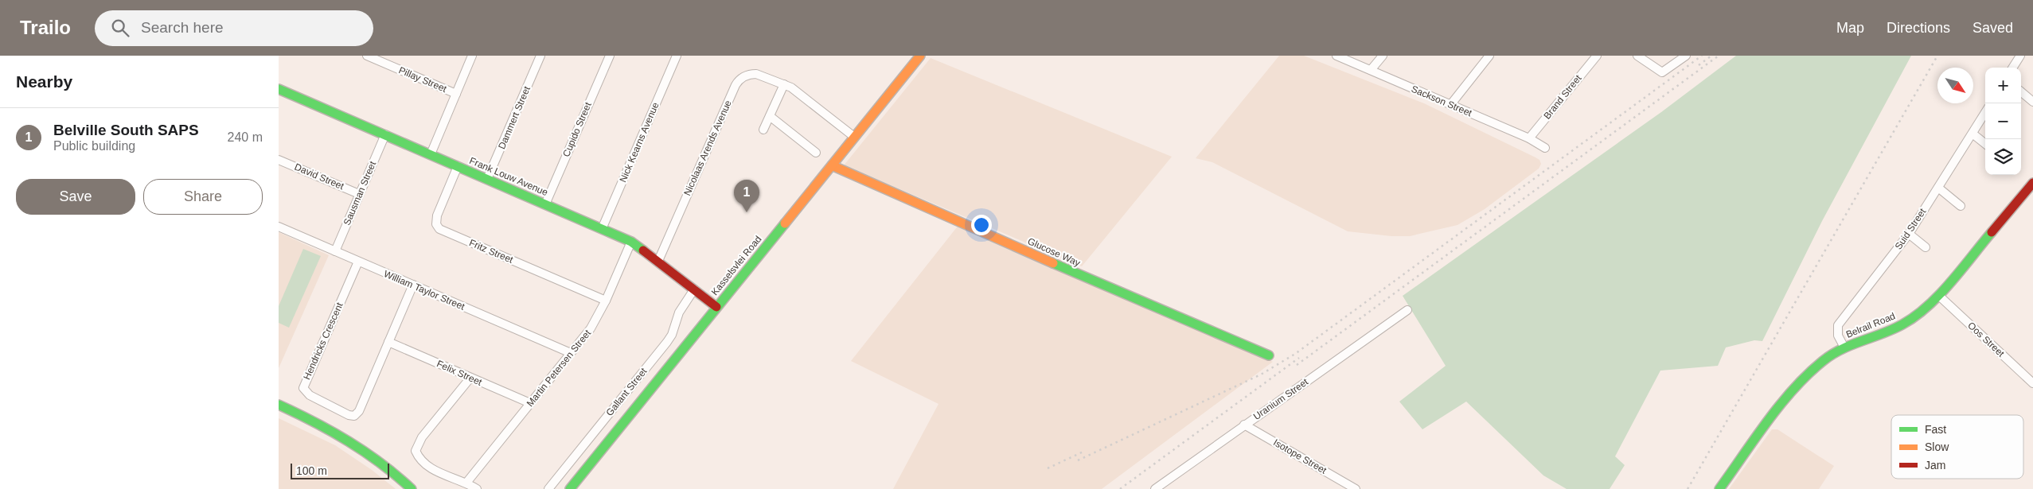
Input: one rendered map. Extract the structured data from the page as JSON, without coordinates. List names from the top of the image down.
{
  "streets": {
    "street": [
      "Pillay Street",
      "Brand Street",
      "Sackson Street",
      "Dammert Street",
      "Cupido Street",
      "Nick Kearns Avenue",
      "Nicolaas Arends Avenue",
      "David Street",
      "Frank Louw Avenue",
      "Sausman Street",
      "Suid Street",
      "Fritz Street",
      "Glucose Way",
      "Kasselsvlei Road",
      "William Taylor Street",
      "Belrail Road",
      "Oos Street",
      "Hendricks Crescent",
      "Martin Petersen Street",
      "Felix Street",
      "Gallant Street",
      "Uranium Street",
      "Isotope Street"
    ]
  },
  "crossings": [
    ["Brand Street", "Sackson Street"],
    ["Dammert Street", "Frank Louw Avenue"],
    ["Cupido Street", "Frank Louw Avenue"],
    ["Nick Kearns Avenue", "Frank Louw Avenue"],
    ["Nicolaas Arends Avenue", "Frank Louw Avenue"],
    ["Nicolaas Arends Avenue", "Kasselsvlei Road"],
    ["David Street", "Sausman Street"],
    ["Frank Louw Avenue", "Sausman Street"],
    ["Frank Louw Avenue", "Fritz Street"],
    ["Frank Louw Avenue", "Kasselsvlei Road"],
    ["Frank Louw Avenue", "Martin Petersen Street"],
    ["Frank Louw Avenue", "Gallant Street"],
    ["Sausman Street", "William Taylor Street"],
    ["Suid Street", "Belrail Road"],
    ["Fritz Street", "Martin Petersen Street"],
    ["Glucose Way", "Kasselsvlei Road"],
    ["William Taylor Street", "Hendricks Crescent"],
    ["William Taylor Street", "Martin Petersen Street"],
    ["Belrail Road", "Oos Street"],
    ["Hendricks Crescent", "Felix Street"],
    ["Martin Petersen Street", "Felix Street"],
    ["Uranium Street", "Isotope Street"]
  ],
  "legend": ["Fast", "Slow", "Jam"],
  "scale_bar": "100 m",
  "north": "bottom right",
  "page": {
    "header": "Trailo",
    "search": "Search here",
    "nav": ["Map", "Directions", "Saved"],
    "heading": "Nearby",
    "map_buttons": ["+", "−"],
    "list": [
      {
        "mark": "1",
        "name": "Belville South SAPS",
        "note": "Public building",
        "value": "240 m"
      }
    ],
    "buttons": ["Save", "Share"],
    "pins": "1",
    "scale": "100 m"
  }
}
